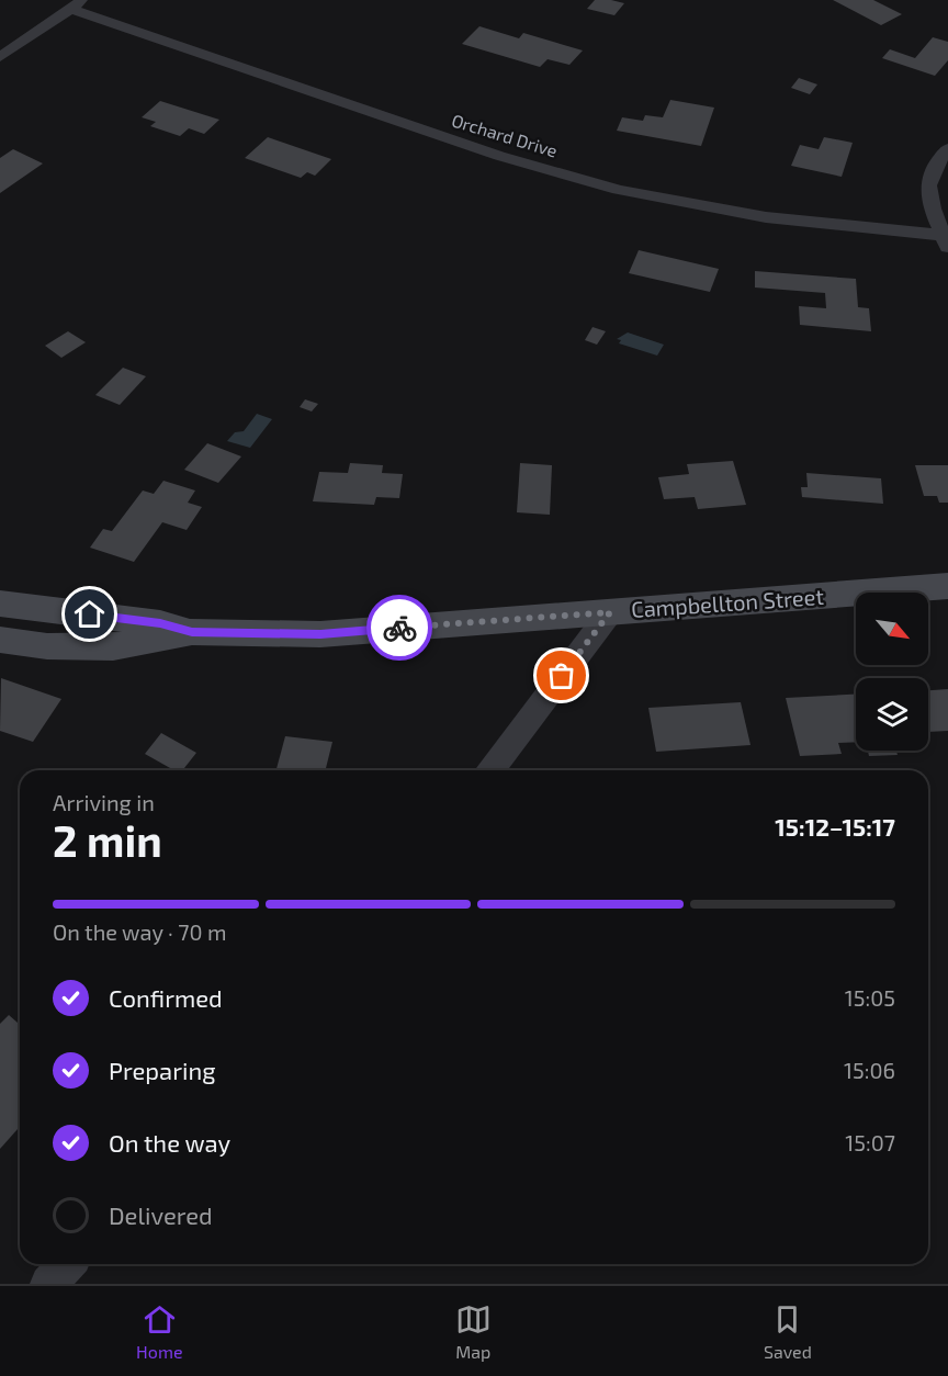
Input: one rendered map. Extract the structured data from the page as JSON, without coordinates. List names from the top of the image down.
{
  "streets": {
    "main road": ["Campbellton Street"],
    "street": ["Orchard Drive"]
  },
  "north": "bottom right",
  "page": {
    "heading": ["2 min", "Arriving in", "15:12–15:17"],
    "bar": "On the way · 70 m",
    "list": [
      ["Confirmed", "15:05"],
      ["Preparing", "15:06"],
      ["On the way", "15:07"],
      "Delivered"
    ],
    "tabs": ["Home", "Map", "Saved"]
  }
}
